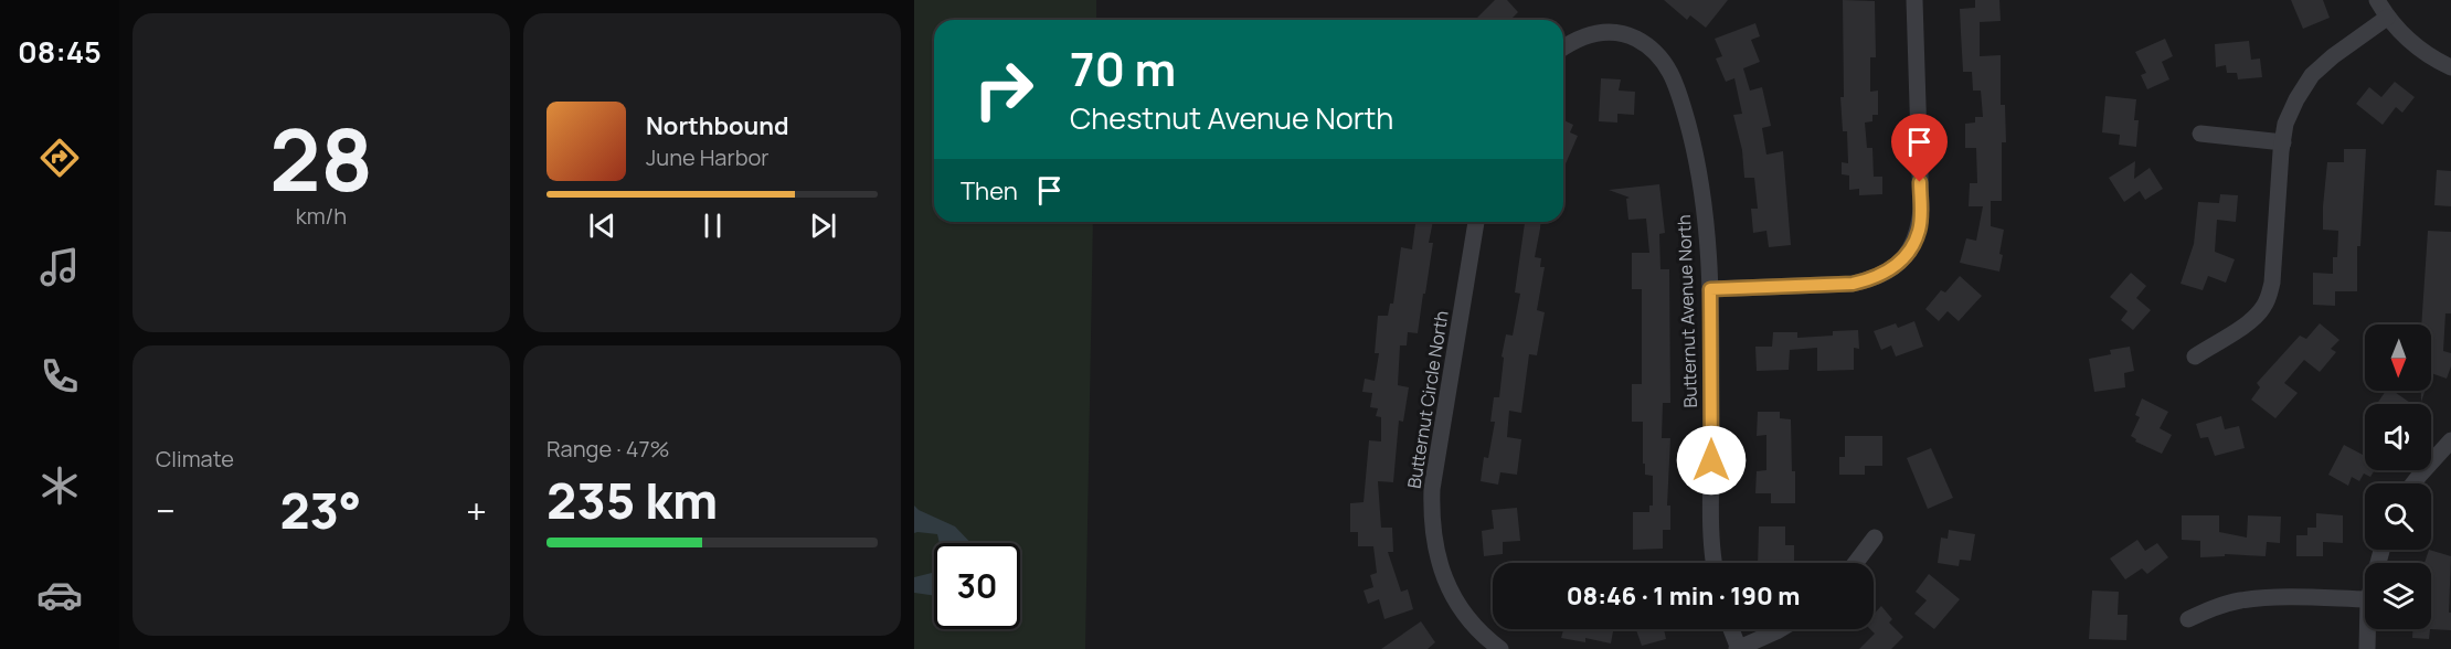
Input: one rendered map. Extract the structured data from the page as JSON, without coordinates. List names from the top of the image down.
{
  "streets": {
    "street": ["Butternut Avenue North", "Butternut Circle North"]
  },
  "north": "bottom",
  "page": {
    "tabs": "08:45",
    "tile": [
      ["28", "km/h"],
      "Climate",
      ["Range · 47%", "235 km"]
    ],
    "turn": ["70 m", "Chestnut Avenue North"],
    "song": ["Northbound", "June Harbor"],
    "then": "Then",
    "heat": ["−", "23°", "+"],
    "limit": "30",
    "trip": "08:46 · 1 min · 190 m"
  }
}
